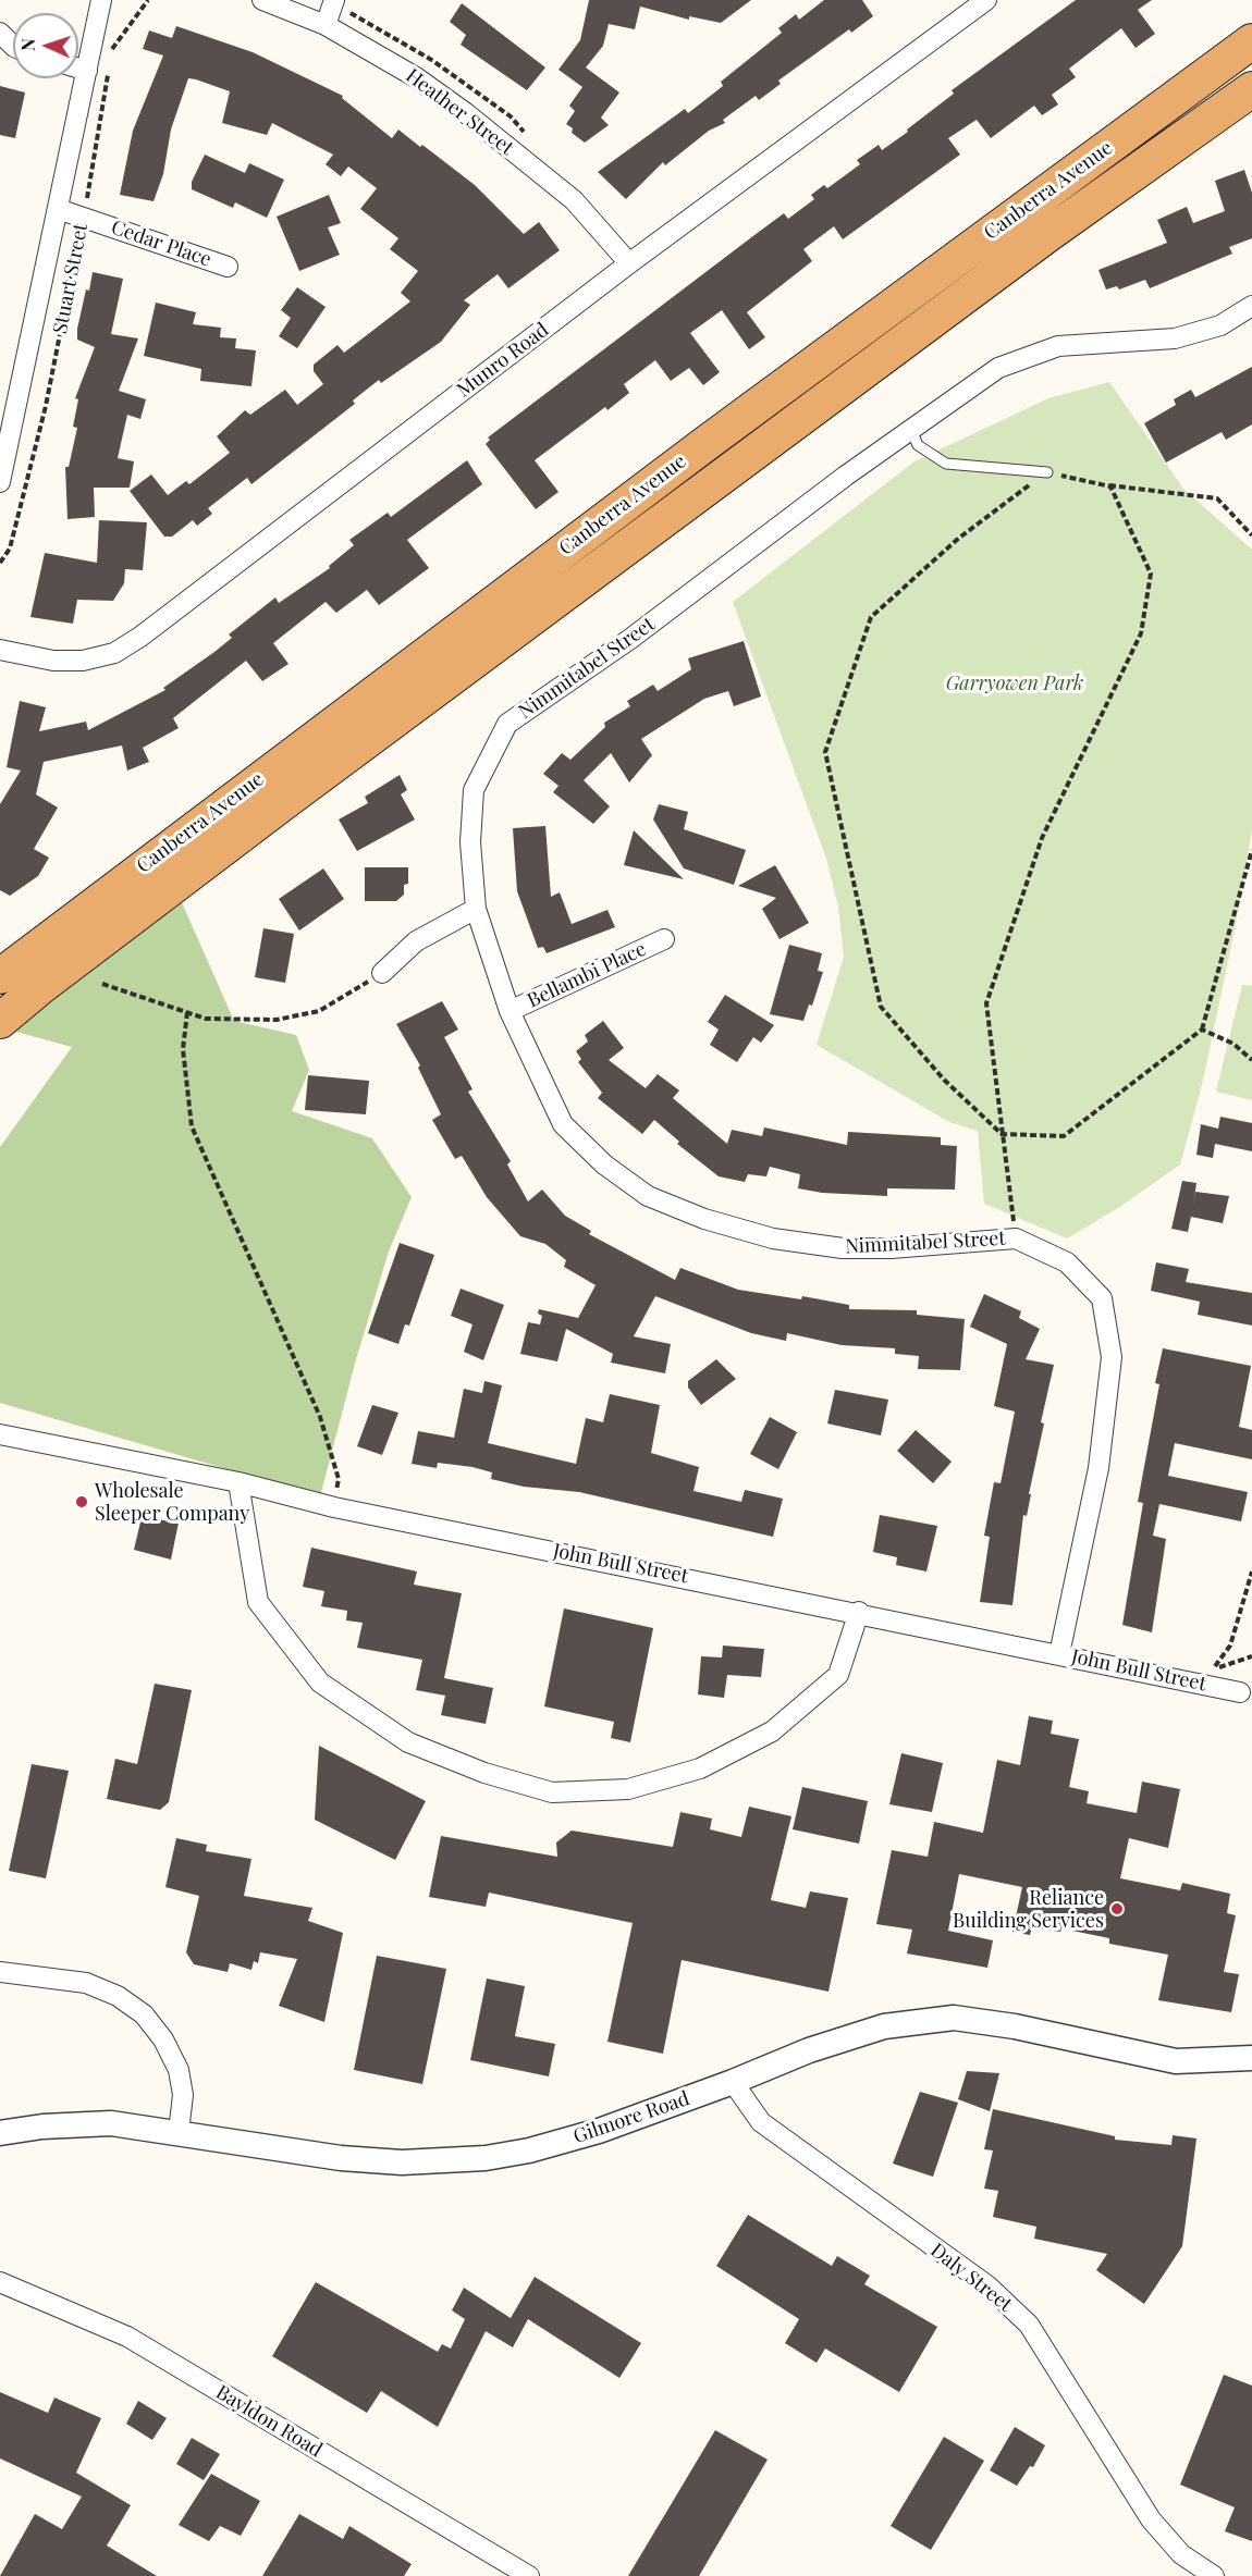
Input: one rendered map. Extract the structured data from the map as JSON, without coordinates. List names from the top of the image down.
{
  "streets": {
    "highway": ["Canberra Avenue"],
    "street": [
      "Heather Street",
      "Cedar Place",
      "Stuart Street",
      "Munro Road",
      "Nimmitabel Street",
      "Bellambi Place",
      "John Bull Street",
      "Gilmore Road",
      "Daly Street",
      "Bayldon Road"
    ]
  },
  "crossings": [
    ["Heather Street", "Munro Road"],
    ["Cedar Place", "Stuart Street"],
    ["Nimmitabel Street", "Bellambi Place"],
    ["Nimmitabel Street", "John Bull Street"],
    ["Gilmore Road", "Daly Street"]
  ],
  "parks": ["Garryowen Park"],
  "places": ["Wholesale Sleeper Company", "Reliance Building Services"],
  "north": "left"
}
